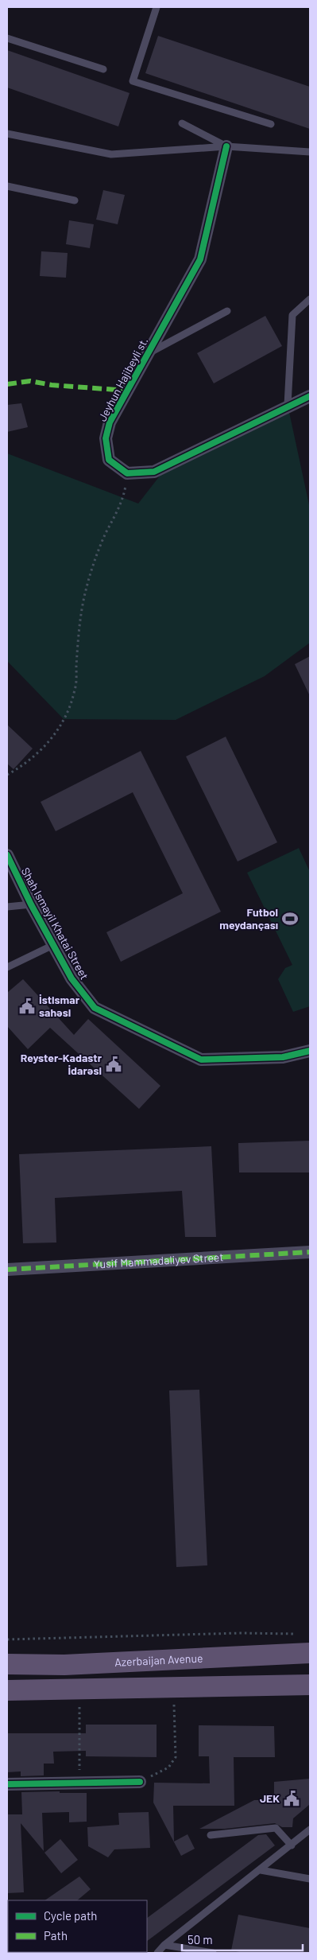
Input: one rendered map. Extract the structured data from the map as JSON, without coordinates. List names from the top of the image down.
{
  "streets": {
    "main road": ["Azerbaijan Avenue"],
    "street": ["Jeyhun Hajibeyli st.", "Shah Ismayil Khatai Street", "Yusif Mammadaliyev Street"]
  },
  "places": {
    "sports": ["Futbol meydançası"],
    "public building": ["İstismar sahəsi", "Reyster-Kadastr İdarəsi", "JEK"]
  },
  "legend": ["Cycle path", "Path"],
  "scale_bar": "50 m"
}
